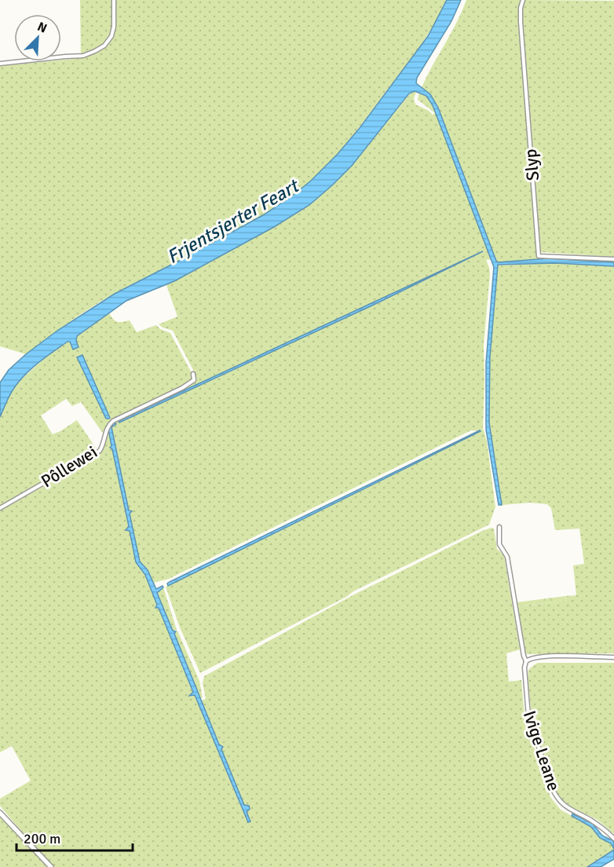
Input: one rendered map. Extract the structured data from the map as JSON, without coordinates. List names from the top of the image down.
{
  "streets": {
    "street": ["Slyp", "Pôllewei", "Ivige Leane"]
  },
  "water": ["Frjentsjerter Feart"],
  "scale_bar": "200 m",
  "north": "top right"
}
